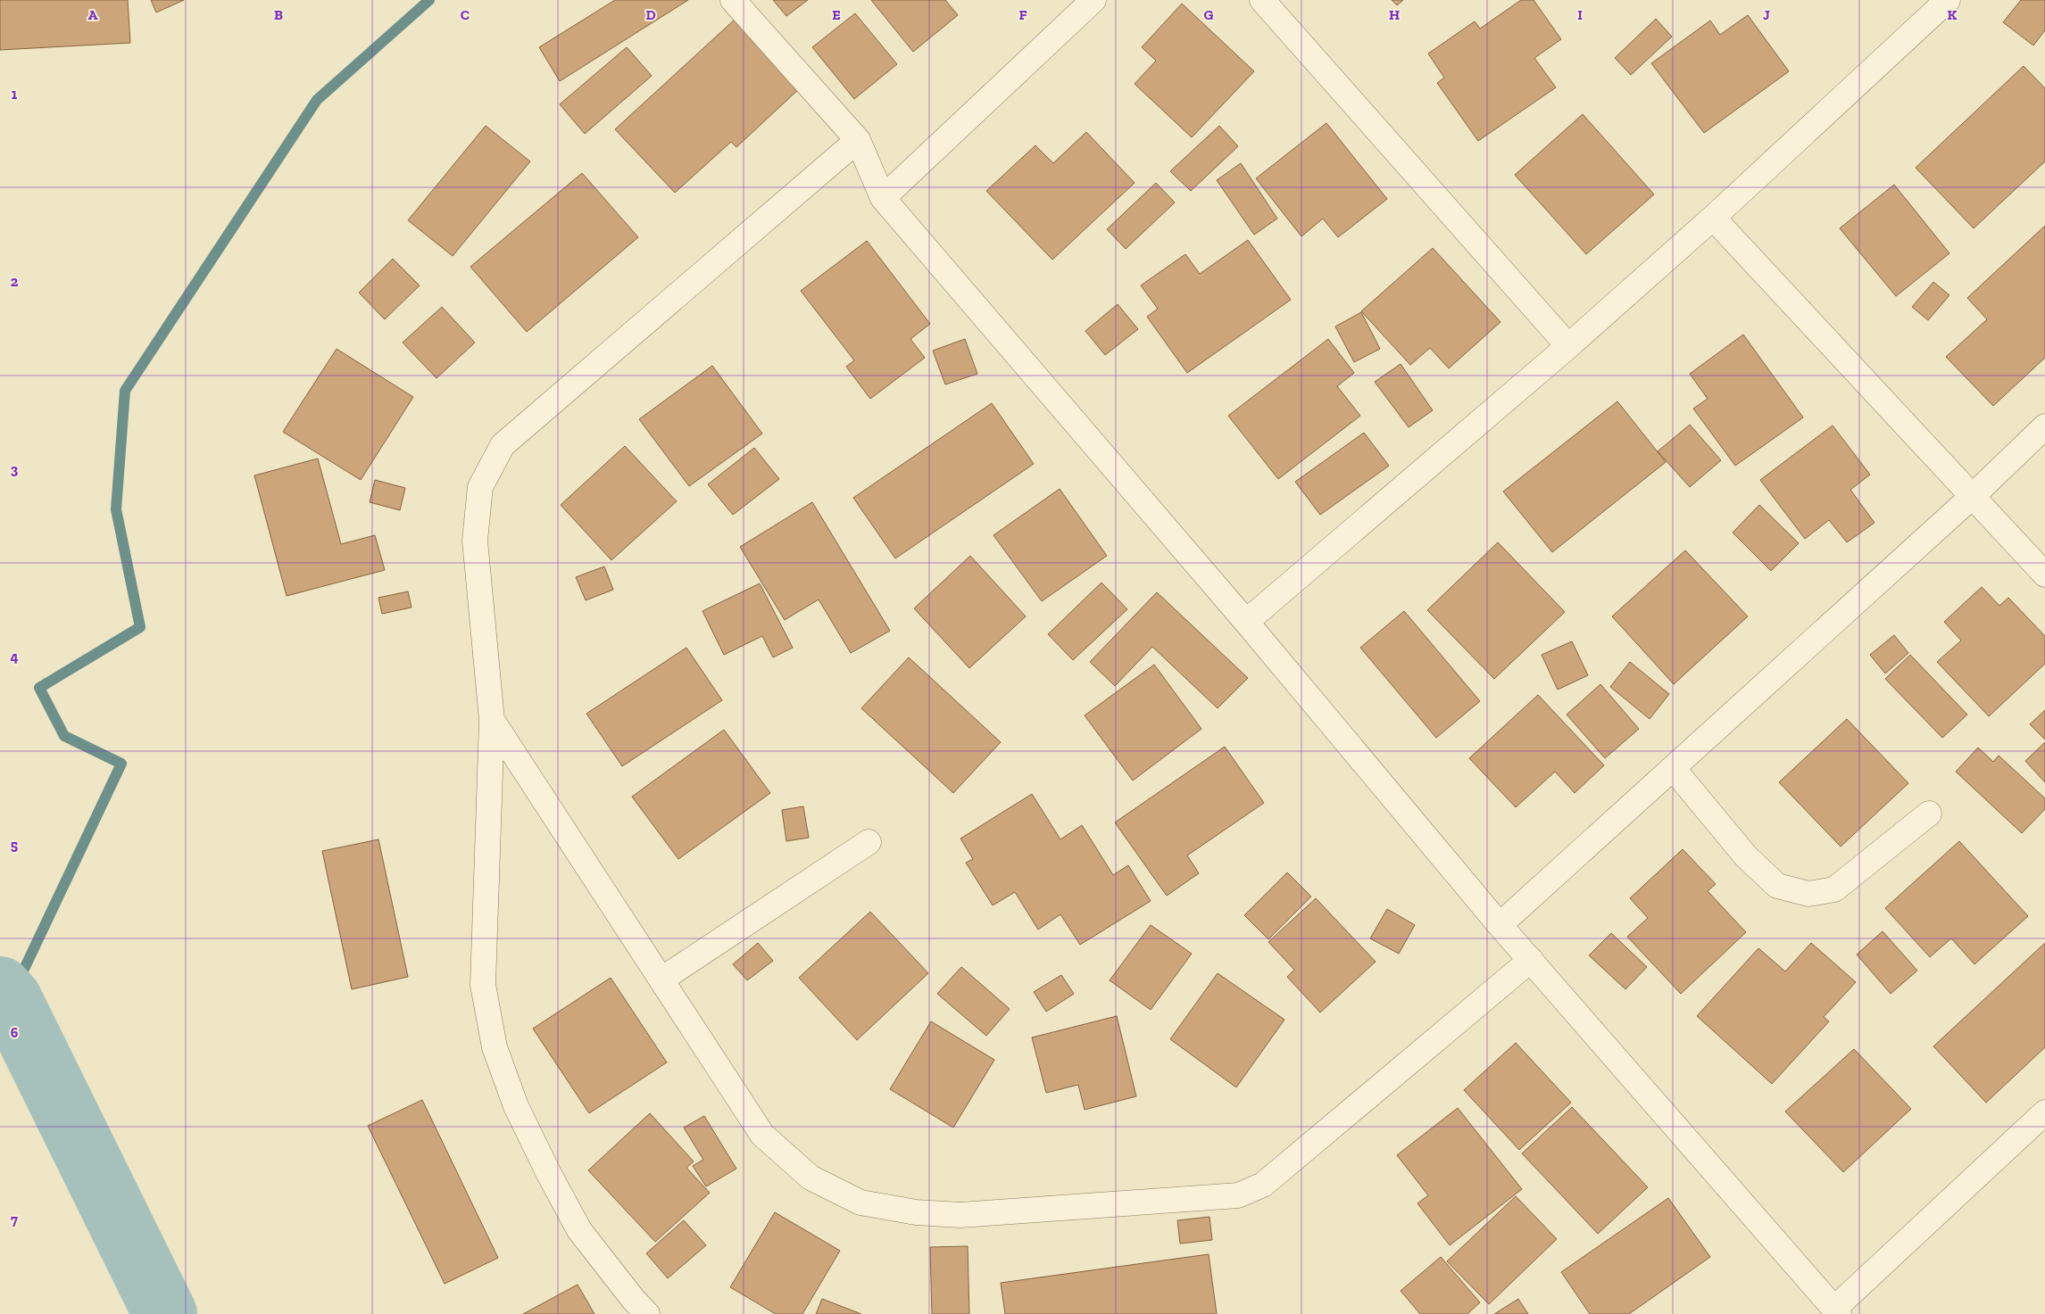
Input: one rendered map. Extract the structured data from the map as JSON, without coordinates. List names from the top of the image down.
{
  "grid": {
    "columns": [
      "A",
      "B",
      "C",
      "D",
      "E",
      "F",
      "G",
      "H",
      "I",
      "J",
      "K"
    ],
    "rows": [
      "1",
      "2",
      "3",
      "4",
      "5",
      "6",
      "7"
    ]
  }
}
